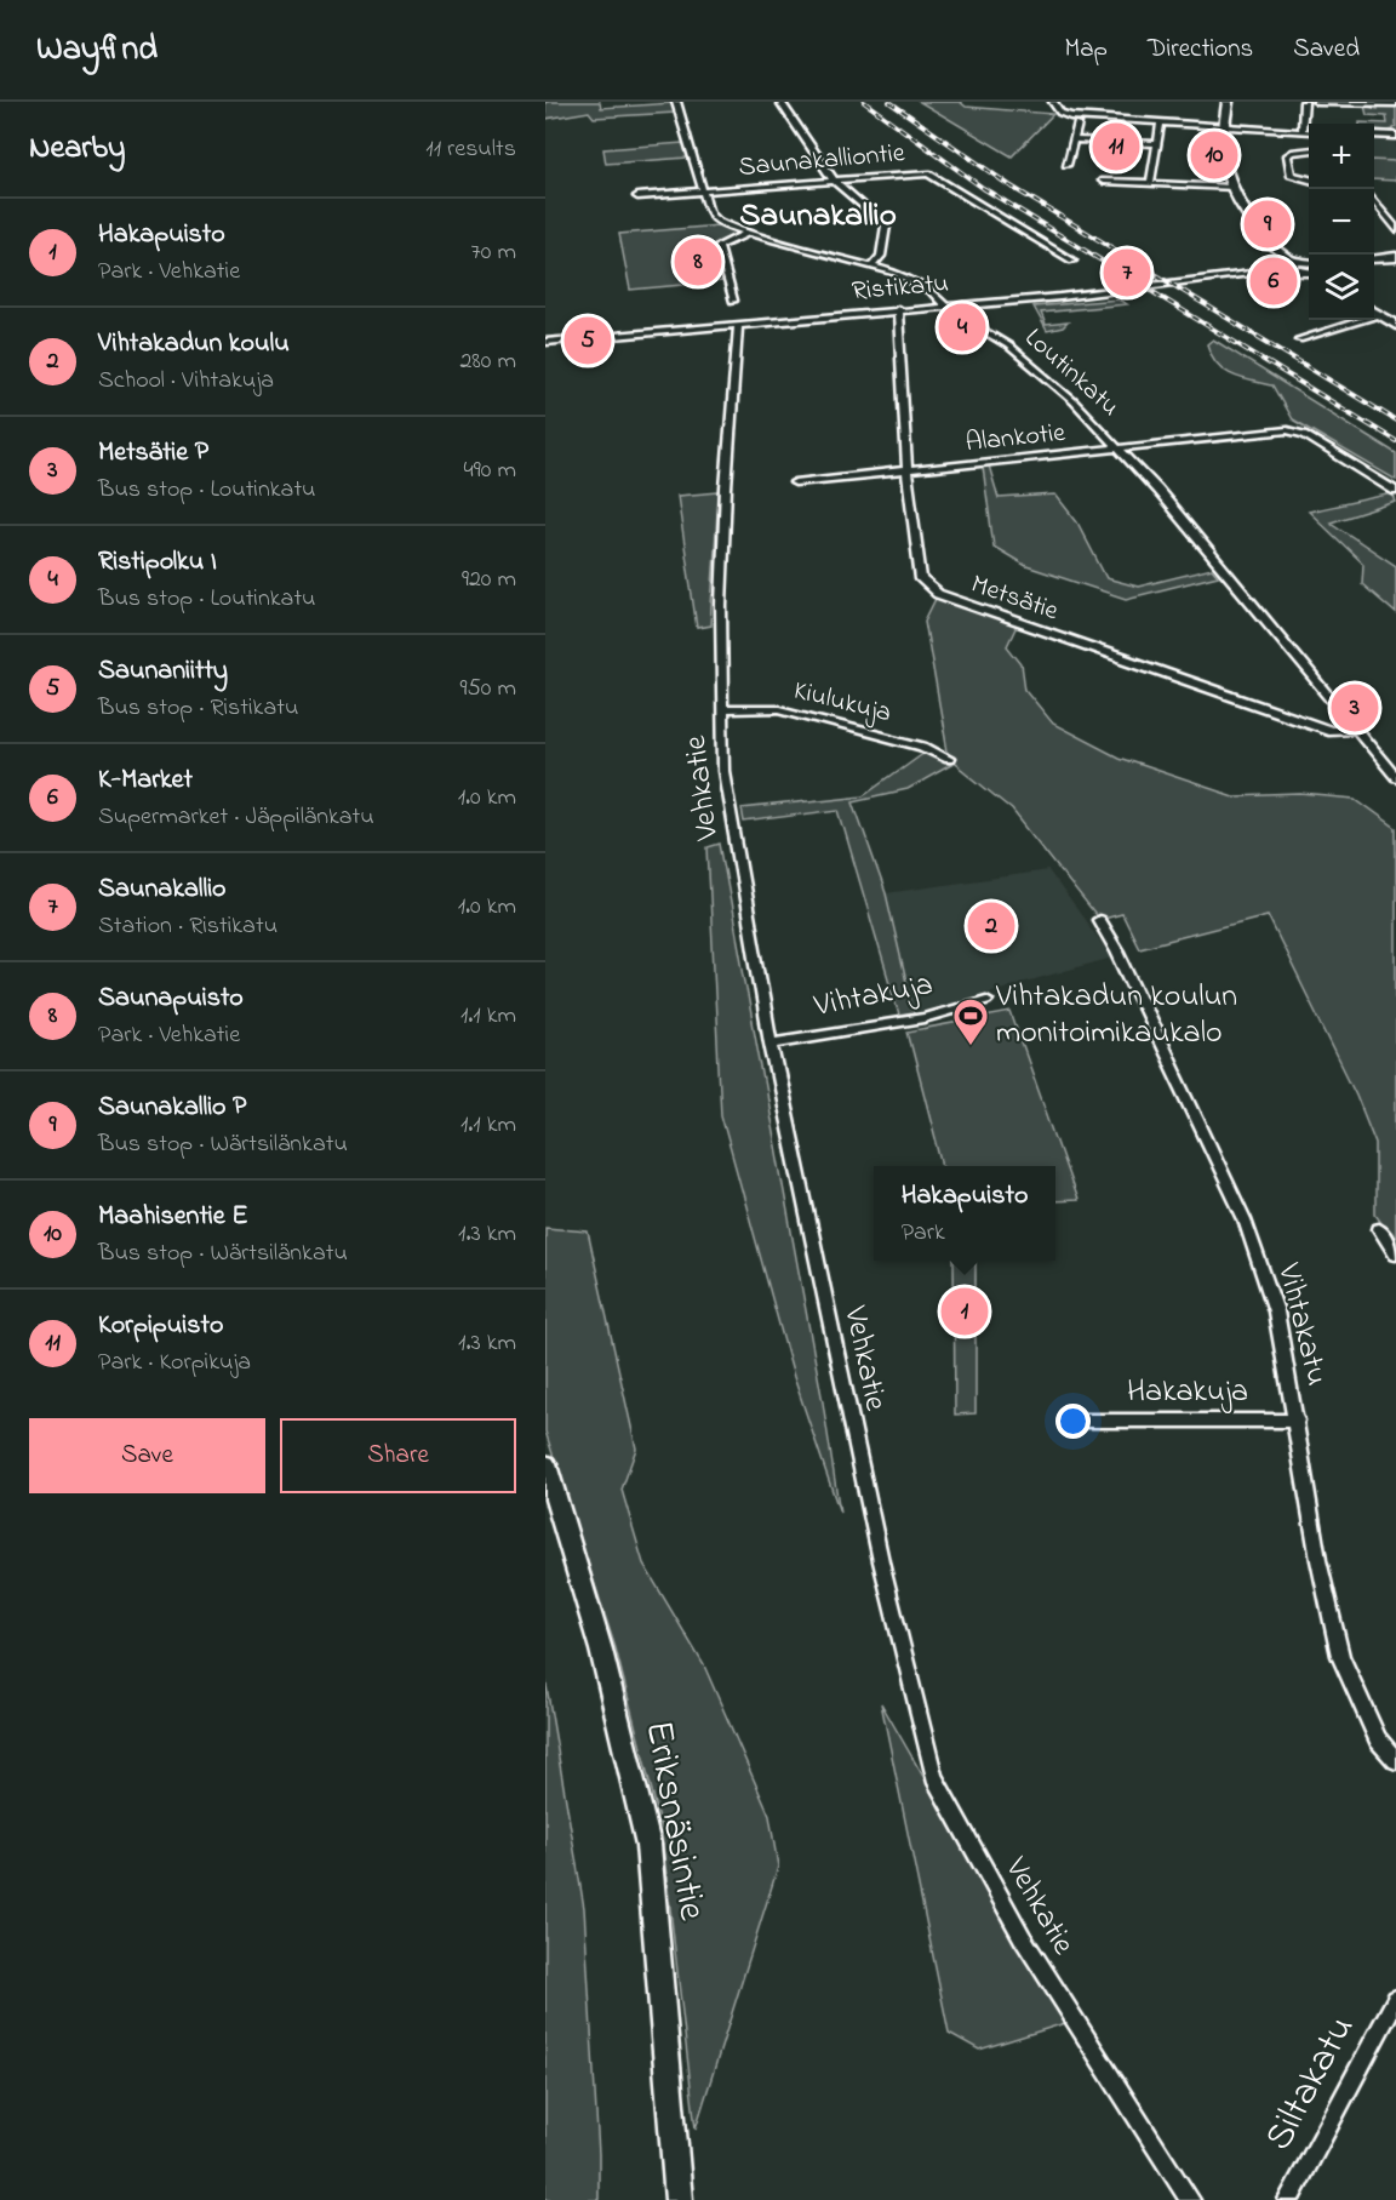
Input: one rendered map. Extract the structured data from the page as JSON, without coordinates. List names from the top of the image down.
{
  "streets": {
    "street": [
      "Saunakalliontie",
      "Ristikatu",
      "Loutinkatu",
      "Alankotie",
      "Metsätie",
      "Kiulukuja",
      "Vehkatie",
      "Vihtakuja",
      "Vihtakatu",
      "Hakakuja",
      "Eriksnäsintie",
      "Siltakatu"
    ]
  },
  "crossings": [
    ["Saunakalliontie", "Loutinkatu"],
    ["Ristikatu", "Loutinkatu"],
    ["Ristikatu", "Metsätie"],
    ["Ristikatu", "Vehkatie"],
    ["Loutinkatu", "Alankotie"],
    ["Loutinkatu", "Metsätie"],
    ["Alankotie", "Metsätie"],
    ["Kiulukuja", "Vehkatie"],
    ["Vehkatie", "Vihtakuja"],
    ["Vihtakatu", "Hakakuja"]
  ],
  "districts": ["Saunakallio"],
  "places": {
    "sports": ["Vihtakadun koulun monitoimikaukalo"]
  },
  "page": {
    "header": "Wayfind",
    "nav": ["Map", "Directions", "Saved"],
    "heading": ["Nearby", "11 results"],
    "pins": [
      "11",
      "10",
      "9",
      "8",
      "7",
      "6",
      "4",
      "5",
      "3",
      "2",
      "1"
    ],
    "map_buttons": ["+", "−"],
    "list": [
      {
        "mark": "1",
        "name": "Hakapuisto",
        "note": "Park · Vehkatie",
        "value": "70 m"
      },
      {
        "mark": "2",
        "name": "Vihtakadun koulu",
        "note": "School · Vihtakuja",
        "value": "280 m"
      },
      {
        "mark": "3",
        "name": "Metsätie P",
        "note": "Bus stop · Loutinkatu",
        "value": "490 m"
      },
      {
        "mark": "4",
        "name": "Ristipolku I",
        "note": "Bus stop · Loutinkatu",
        "value": "920 m"
      },
      {
        "mark": "5",
        "name": "Saunaniitty",
        "note": "Bus stop · Ristikatu",
        "value": "950 m"
      },
      {
        "mark": "6",
        "name": "K-Market",
        "note": "Supermarket · Jäppilänkatu",
        "value": "1.0 km"
      },
      {
        "mark": "7",
        "name": "Saunakallio",
        "note": "Station · Ristikatu",
        "value": "1.0 km"
      },
      {
        "mark": "8",
        "name": "Saunapuisto",
        "note": "Park · Vehkatie",
        "value": "1.1 km"
      },
      {
        "mark": "9",
        "name": "Saunakallio P",
        "note": "Bus stop · Wärtsilänkatu",
        "value": "1.1 km"
      },
      {
        "mark": "10",
        "name": "Maahisentie E",
        "note": "Bus stop · Wärtsilänkatu",
        "value": "1.3 km"
      },
      {
        "mark": "11",
        "name": "Korpipuisto",
        "note": "Park · Korpikuja",
        "value": "1.3 km"
      }
    ],
    "popup": ["Hakapuisto", "Park"],
    "buttons": ["Save", "Share"]
  }
}
